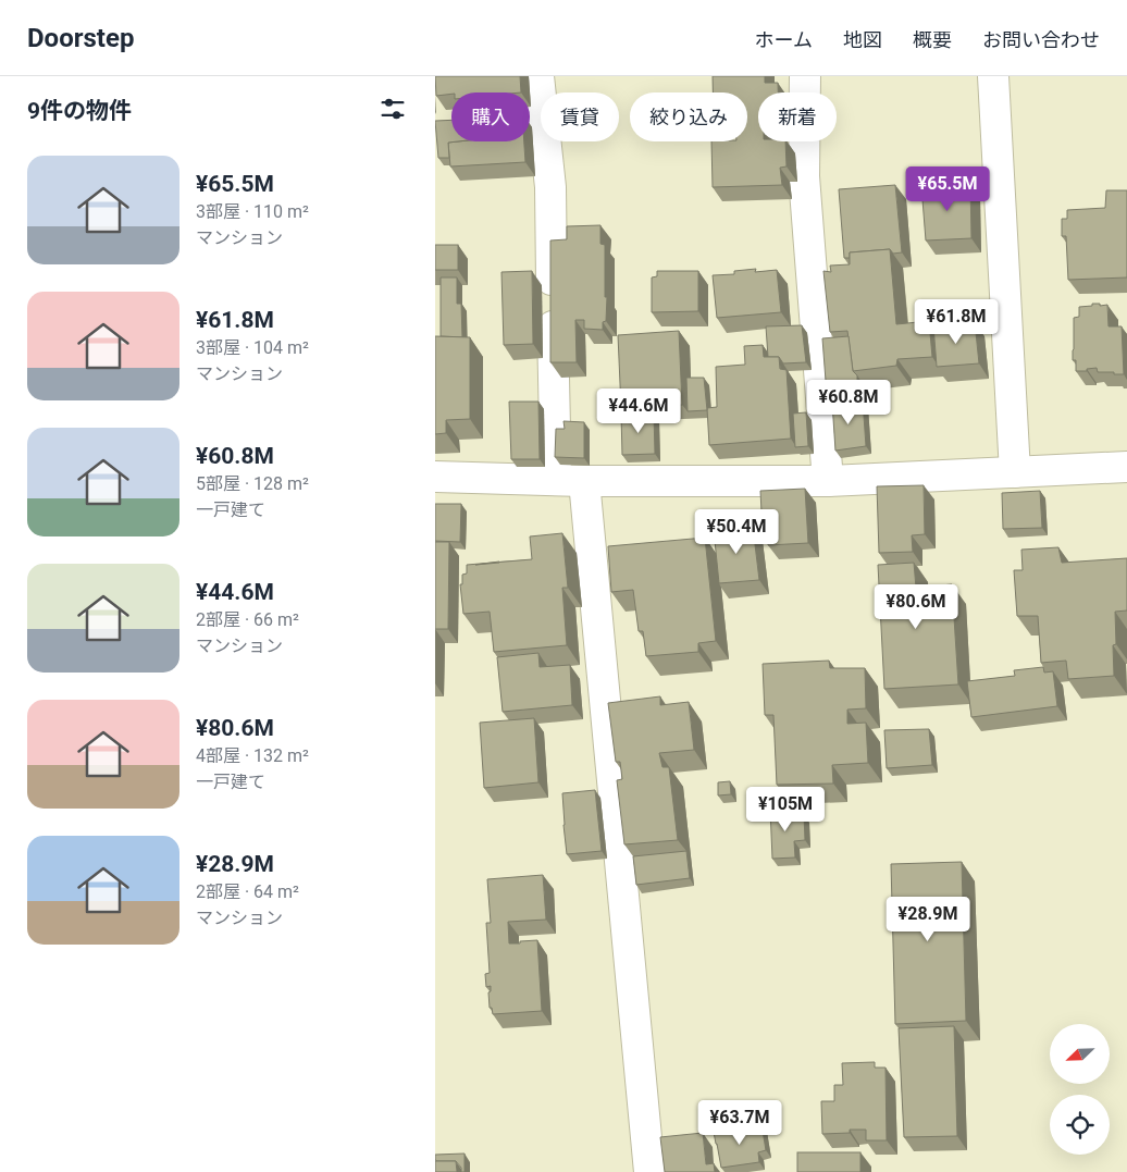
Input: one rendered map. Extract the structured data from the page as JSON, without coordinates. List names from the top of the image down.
{
  "north": "bottom left",
  "page": {
    "header": "Doorstep",
    "nav": [
      "ホーム",
      "地図",
      "概要",
      "お問い合わせ"
    ],
    "heading": "9件の物件",
    "chip": [
      "購入",
      "賃貸",
      "絞り込み",
      "新着"
    ],
    "list": [
      {
        "name": "¥65.5M",
        "note": "3部屋 · 110 m² · マンション"
      },
      {
        "name": "¥61.8M",
        "note": "3部屋 · 104 m² · マンション"
      },
      {
        "name": "¥60.8M",
        "note": "5部屋 · 128 m² · 一戸建て"
      },
      {
        "name": "¥44.6M",
        "note": "2部屋 · 66 m² · マンション"
      },
      {
        "name": "¥80.6M",
        "note": "4部屋 · 132 m² · 一戸建て"
      },
      {
        "name": "¥28.9M",
        "note": "2部屋 · 64 m² · マンション"
      }
    ],
    "price": [
      "¥65.5M",
      "¥61.8M",
      "¥60.8M",
      "¥44.6M",
      "¥50.4M",
      "¥80.6M",
      "¥105M",
      "¥28.9M",
      "¥63.7M"
    ]
  }
}
